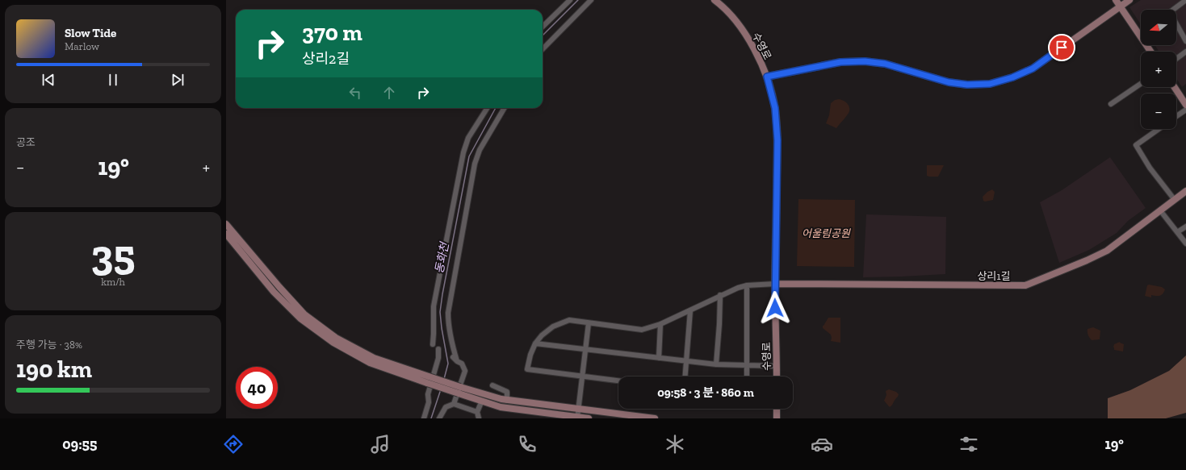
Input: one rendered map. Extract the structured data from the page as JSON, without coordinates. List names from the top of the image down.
{
  "streets": {
    "street": ["수영로", "상리1길"]
  },
  "crossings": [
    ["수영로", "상리1길"]
  ],
  "water": ["동화천"],
  "parks": ["어울림공원"],
  "north": "left",
  "page": {
    "map_buttons": ["+", "−"],
    "turn": ["370 m", "상리2길"],
    "song": ["Slow Tide", "Marlow"],
    "tile": [
      "공조",
      ["35", "km/h"],
      ["주행 가능 · 38%", "190 km"]
    ],
    "heat": ["−", "19°", "+"],
    "limit": "40",
    "trip": "09:58 · 3 분 · 860 m",
    "tabs": ["09:55", "19°"]
  }
}
